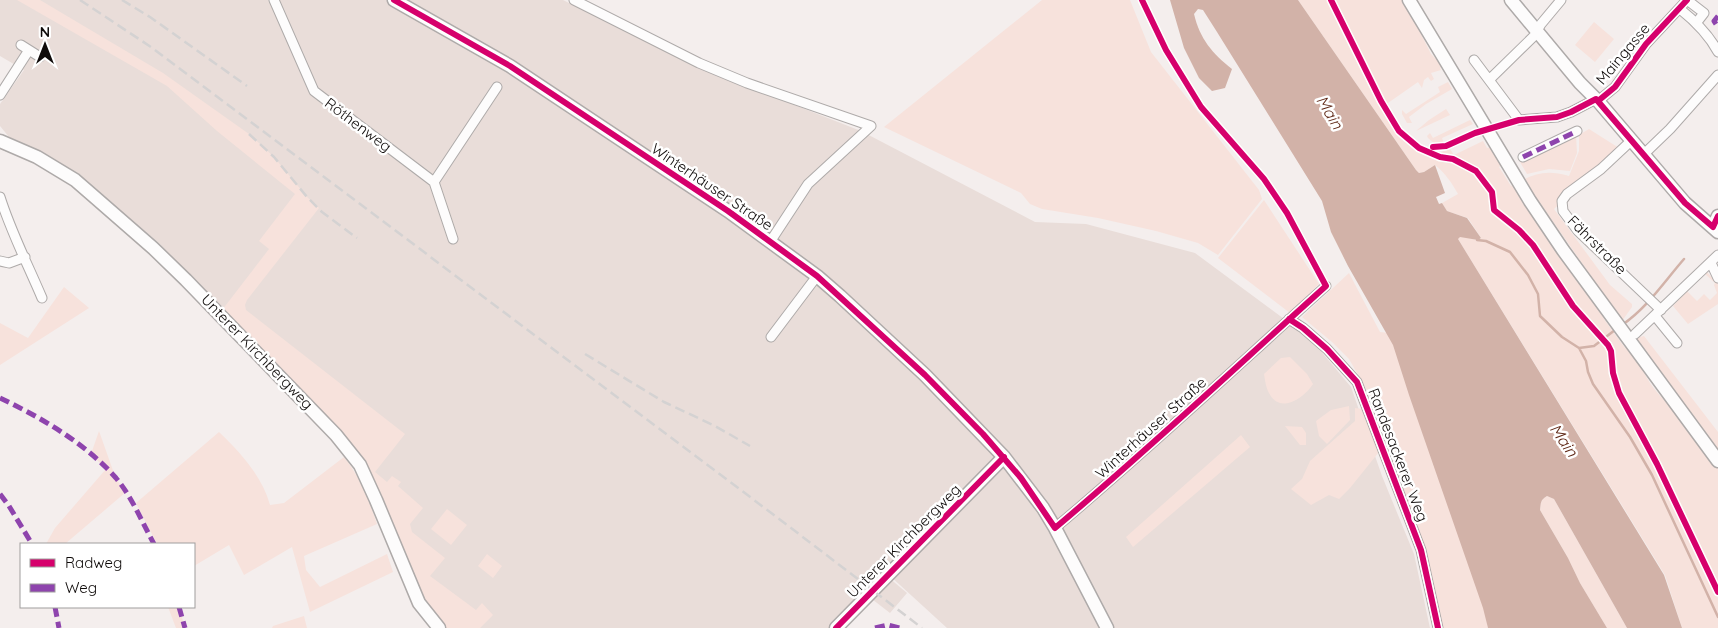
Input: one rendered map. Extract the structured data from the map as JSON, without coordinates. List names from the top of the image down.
{
  "streets": {
    "main road": ["Winterhäuser Straße", "Unterer Kirchbergweg"],
    "street": [
      "Maingasse",
      "Röthenweg",
      "Fährstraße",
      "Randesackerer Weg"
    ]
  },
  "crossings": [
    ["Winterhäuser Straße", "Unterer Kirchbergweg"],
    ["Winterhäuser Straße", "Randesackerer Weg"]
  ],
  "water": ["Main"],
  "legend": ["Radweg", "Weg"],
  "north": "top"
}
